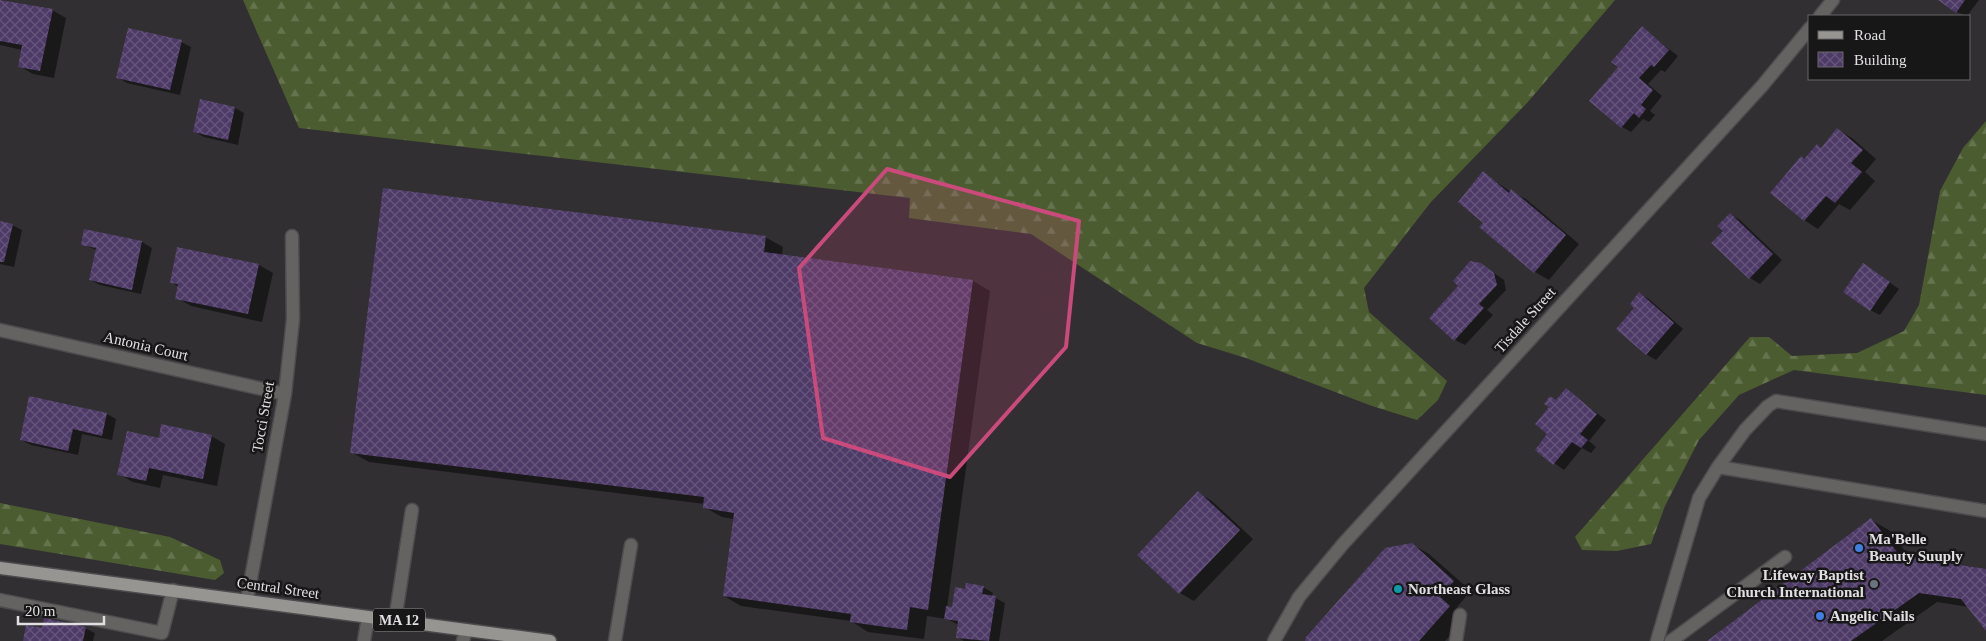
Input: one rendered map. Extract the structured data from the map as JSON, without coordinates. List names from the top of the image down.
{
  "streets": {
    "main road": ["Central Street", "MA 12"],
    "street": ["Tisdale Street", "Antonia Court", "Tocci Street"]
  },
  "crossings": [
    ["Antonia Court", "Tocci Street"],
    ["Tocci Street", "Central Street"]
  ],
  "places": [
    "Ma'Belle Beauty Suuply",
    "Lifeway Baptist Church International",
    "Northeast Glass",
    "Angelic Nails"
  ],
  "legend": ["Road", "Building"],
  "scale_bar": "20 m"
}
